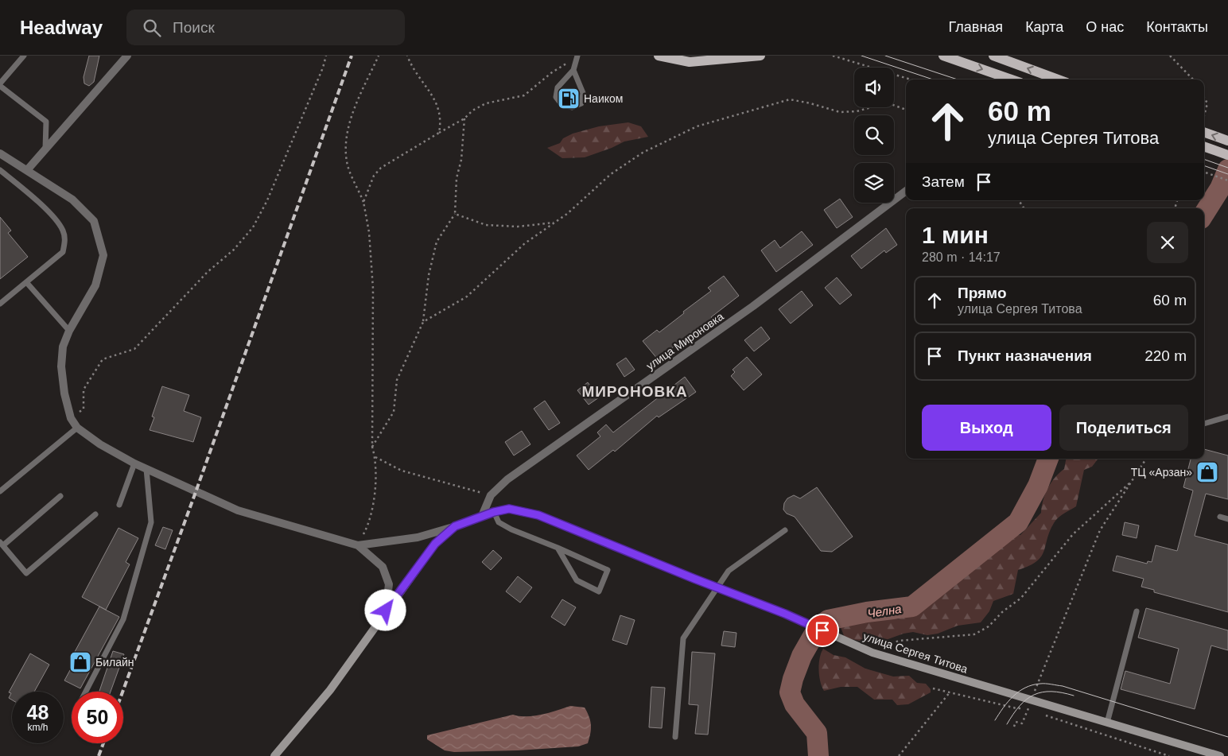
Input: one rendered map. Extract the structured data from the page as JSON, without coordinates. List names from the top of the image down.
{
  "streets": {
    "main road": ["улица Сергея Титова"],
    "street": ["улица Мироновка"]
  },
  "crossings": [
    ["улица Мироновка", "улица Сергея Титова"]
  ],
  "districts": ["МИРОНОВКА"],
  "water": ["Челна"],
  "places": {
    "fuel station": ["Наиком"],
    "shop": ["ТЦ «Арзан»", "Билайн"]
  },
  "page": {
    "header": "Headway",
    "search": "Поиск",
    "nav": [
      "Главная",
      "Карта",
      "О нас",
      "Контакты"
    ],
    "turn": ["60 m", "улица Сергея Титова"],
    "then": "Затем",
    "heading": ["1 мин", "280 m · 14:17"],
    "list": [
      {
        "name": "Прямо",
        "note": "улица Сергея Титова",
        "value": "60 m"
      },
      {
        "name": "Пункт назначения",
        "value": "220 m"
      }
    ],
    "buttons": ["Выход", "Поделиться"],
    "speed": "48 km/h",
    "limit": "50"
  }
}
